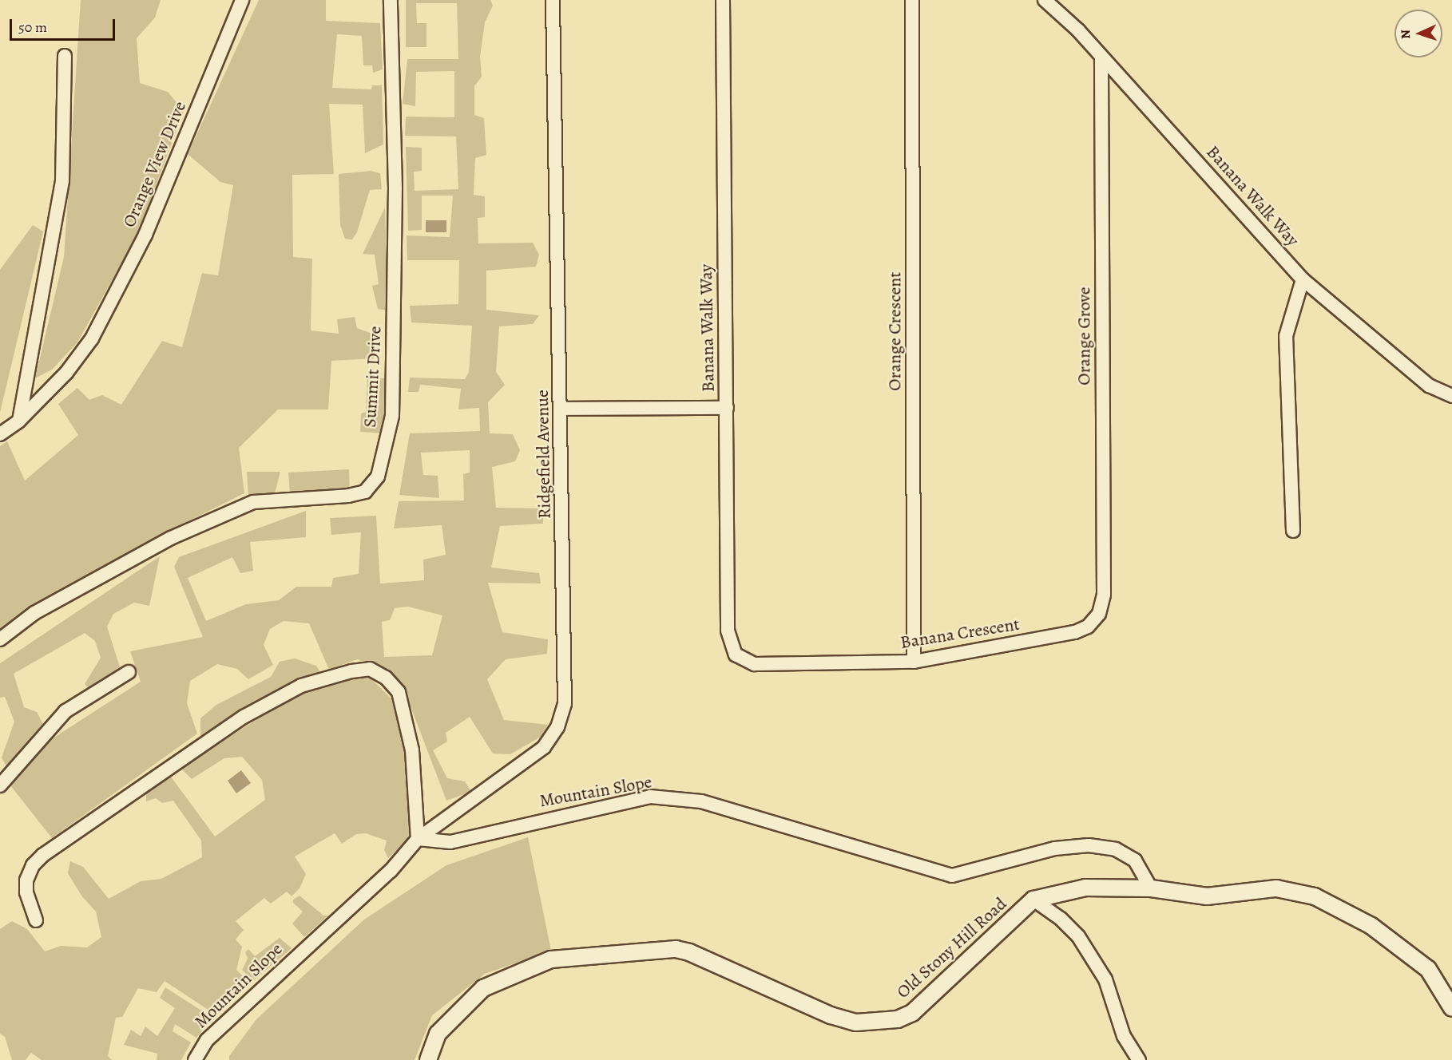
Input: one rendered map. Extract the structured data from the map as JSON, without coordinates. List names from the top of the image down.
{
  "streets": {
    "street": [
      "Orange View Drive",
      "Banana Walk Way",
      "Orange Crescent",
      "Orange Grove",
      "Summit Drive",
      "Ridgefield Avenue",
      "Banana Crescent",
      "Mountain Slope",
      "Old Stony Hill Road"
    ]
  },
  "crossings": [
    ["Banana Walk Way", "Orange Grove"],
    ["Banana Walk Way", "Banana Crescent"],
    ["Orange Crescent", "Banana Crescent"],
    ["Orange Grove", "Banana Crescent"],
    ["Ridgefield Avenue", "Mountain Slope"],
    ["Mountain Slope", "Old Stony Hill Road"]
  ],
  "scale_bar": "50 m",
  "north": "left"
}
